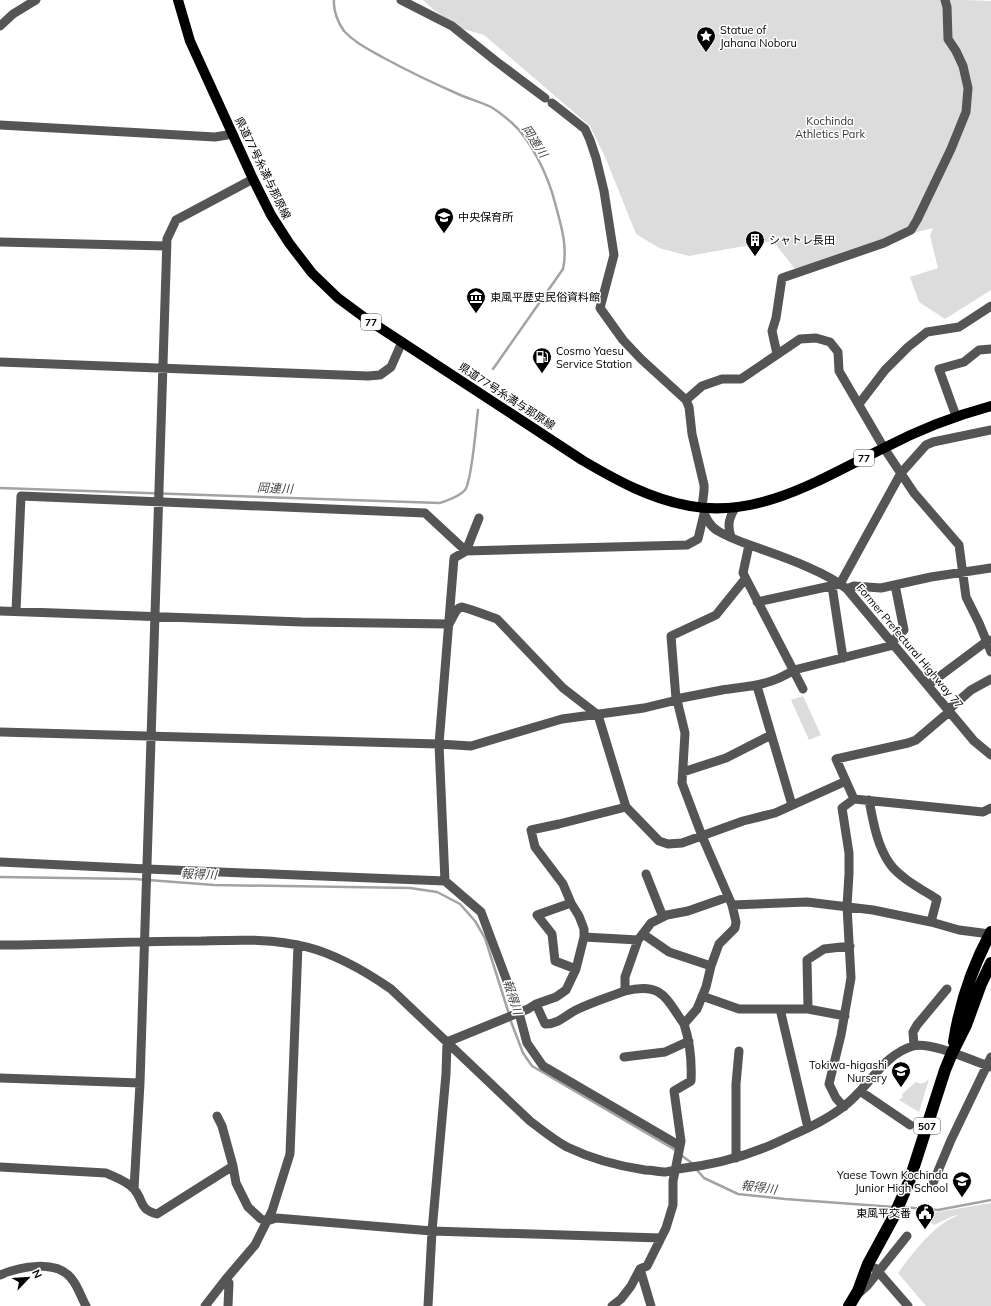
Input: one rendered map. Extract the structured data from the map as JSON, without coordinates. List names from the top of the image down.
{
  "streets": {
    "highway": ["507"],
    "main road": ["県道77号糸満与那原線", "77"],
    "street": ["Former Prefectural Highway 77"]
  },
  "crossings": [
    ["県道77号糸満与那原線", "Former Prefectural Highway 77"]
  ],
  "water": ["岡連川", "報得川"],
  "parks": ["Kochinda Athletics Park"],
  "places": {
    "place": ["Statue of Jahana Noboru"],
    "school or university": ["中央保育所", "Tokiwa-higashi Nursery", "Yaese Town Kochinda Junior High School"],
    "building": ["シャトレ長田"],
    "museum": ["東風平歴史民俗資料館"],
    "fuel station": ["Cosmo Yaesu Service Station"],
    "public building": ["東風平交番"]
  },
  "north": "top right"
}
